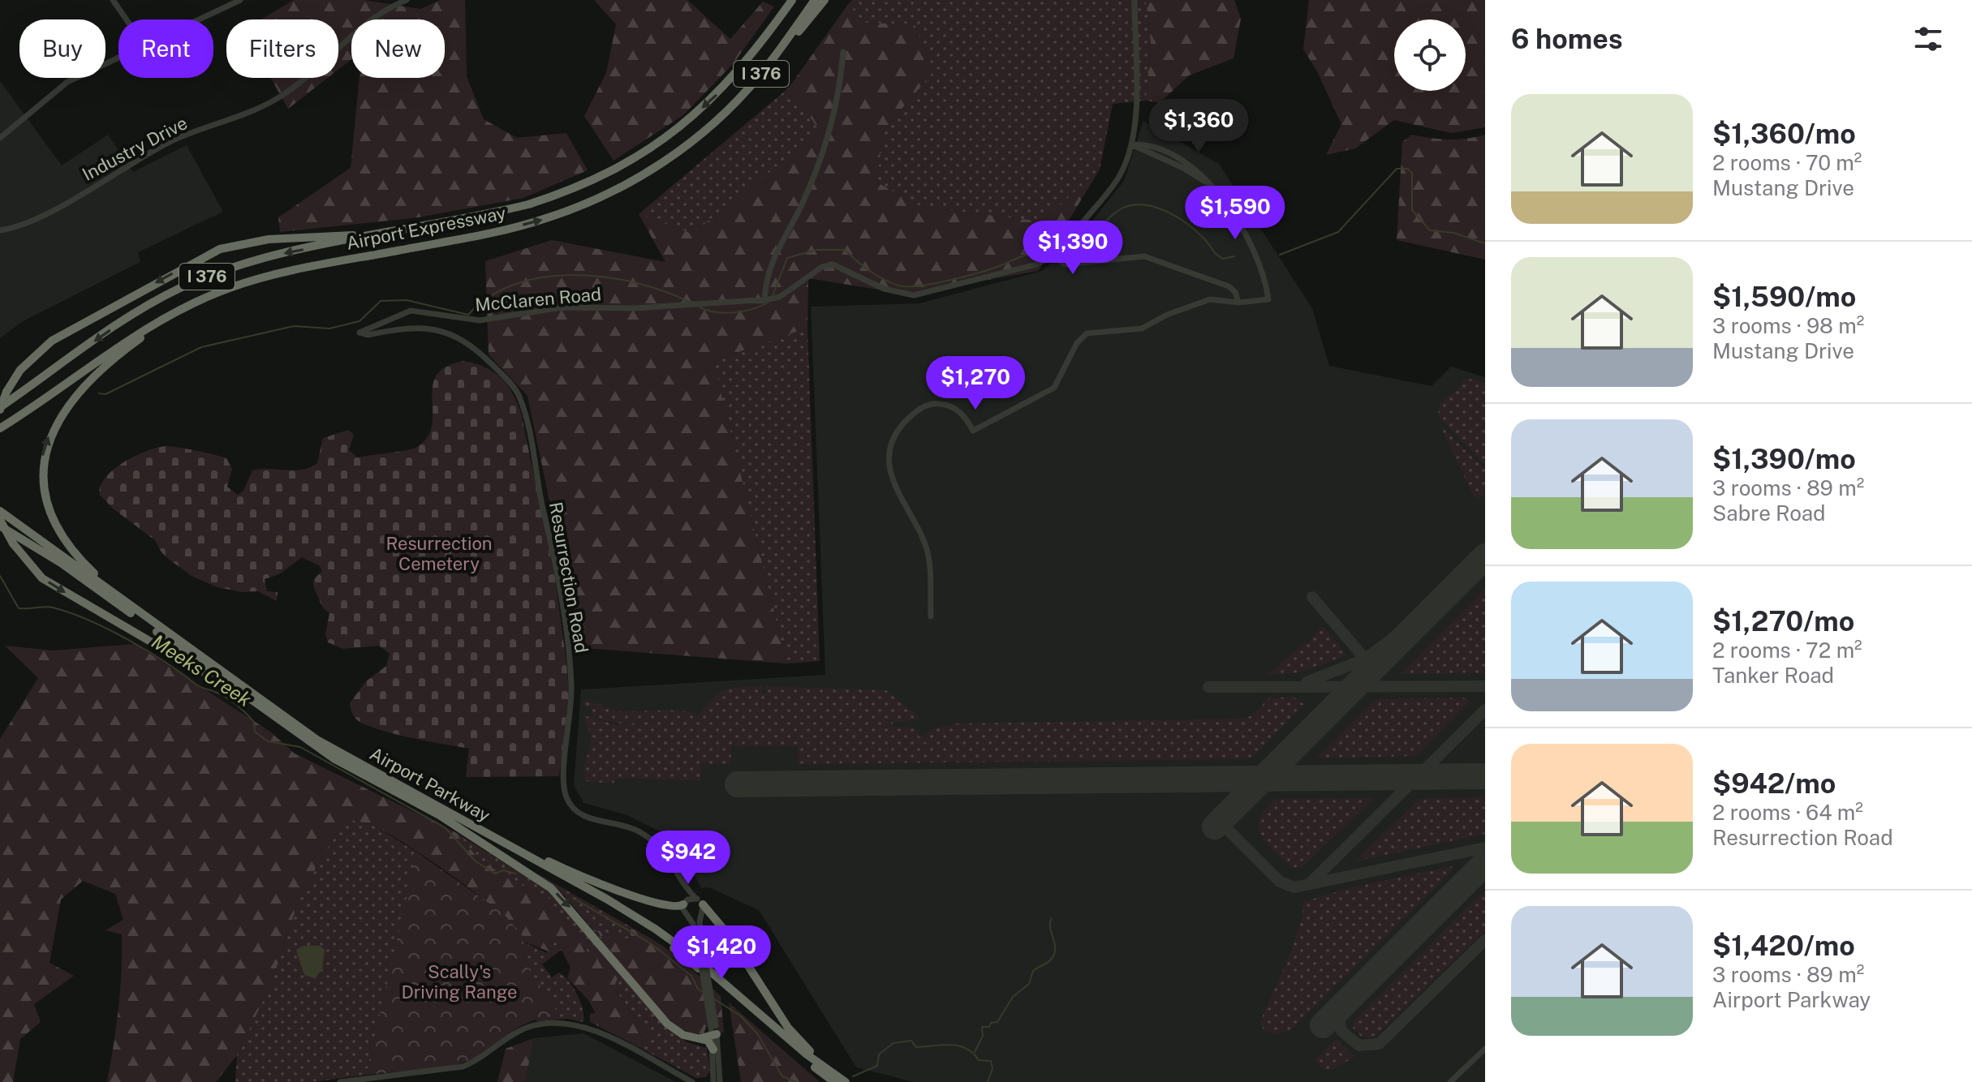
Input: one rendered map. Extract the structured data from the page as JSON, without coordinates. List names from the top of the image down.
{
  "streets": {
    "highway": ["I 376", "Airport Expressway", "Airport Parkway"],
    "street": ["Industry Drive", "McClaren Road", "Resurrection Road"]
  },
  "crossings": [
    ["McClaren Road", "Resurrection Road"]
  ],
  "water": ["Meeks Creek"],
  "parks": ["Resurrection Cemetery", "Scally's Driving Range"],
  "page": {
    "heading": "6 homes",
    "chip": [
      "Buy",
      "Rent",
      "Filters",
      "New"
    ],
    "list": [
      {
        "name": "$1,360/mo",
        "note": "2 rooms · 70 m² · Mustang Drive"
      },
      {
        "name": "$1,590/mo",
        "note": "3 rooms · 98 m² · Mustang Drive"
      },
      {
        "name": "$1,390/mo",
        "note": "3 rooms · 89 m² · Sabre Road"
      },
      {
        "name": "$1,270/mo",
        "note": "2 rooms · 72 m² · Tanker Road"
      },
      {
        "name": "$942/mo",
        "note": "2 rooms · 64 m² · Resurrection Road"
      },
      {
        "name": "$1,420/mo",
        "note": "3 rooms · 89 m² · Airport Parkway"
      }
    ],
    "price": [
      "$1,360",
      "$1,590",
      "$1,390",
      "$1,270",
      "$942",
      "$1,420"
    ]
  }
}
